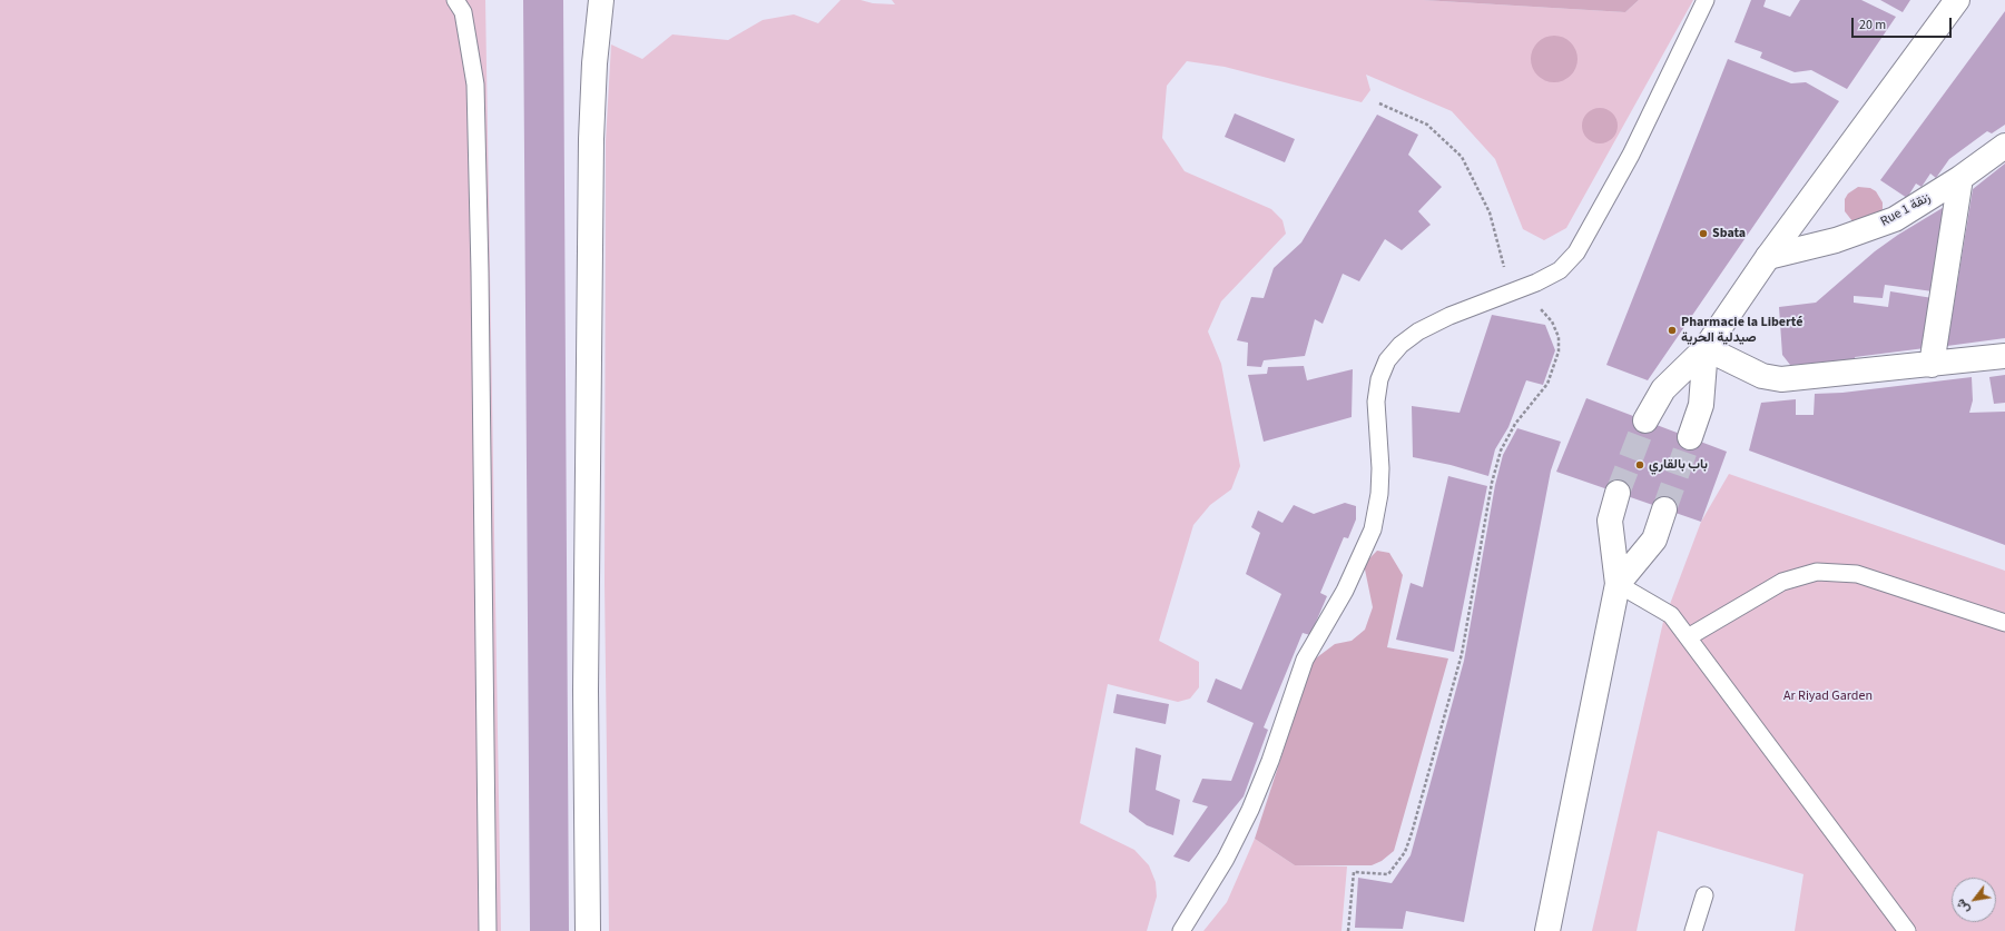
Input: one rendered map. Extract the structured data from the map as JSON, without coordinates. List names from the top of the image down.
{
  "streets": {
    "street": ["Rue 1 زنقة"]
  },
  "parks": ["Ar Riyad Garden"],
  "places": ["Sbata", "Pharmacie la Liberté صيدلية الحرية", "باب بالقاري"],
  "scale_bar": "20 m",
  "north": "bottom left"
}
